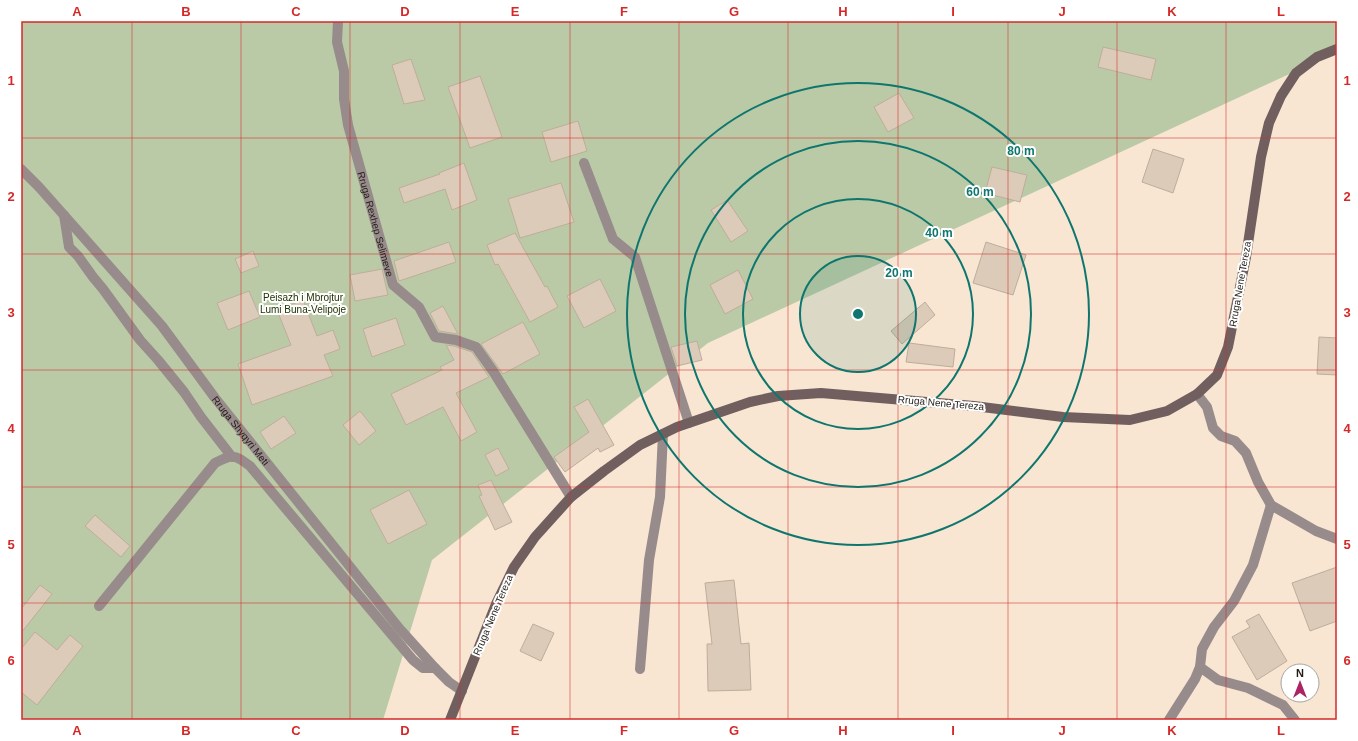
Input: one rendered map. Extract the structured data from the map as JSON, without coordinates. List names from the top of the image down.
{
  "streets": {
    "street": ["Rruga Rexhep Selimeve", "Rruga Nene Tereza", "Rruga Shyqyri Meti"]
  },
  "crossings": [
    ["Rruga Rexhep Selimeve", "Rruga Nene Tereza"],
    ["Rruga Nene Tereza", "Rruga Shyqyri Meti"]
  ],
  "parks": ["Peisazh i Mbrojtur Lumi Buna-Velipoje"],
  "north": "top",
  "grid": {
    "columns": [
      "A",
      "B",
      "C",
      "D",
      "E",
      "F",
      "G",
      "H",
      "I",
      "J",
      "K",
      "L"
    ],
    "rows": [
      "1",
      "2",
      "3",
      "4",
      "5",
      "6"
    ]
  },
  "rings": [
    "80 m",
    "60 m",
    "40 m",
    "20 m"
  ]
}
